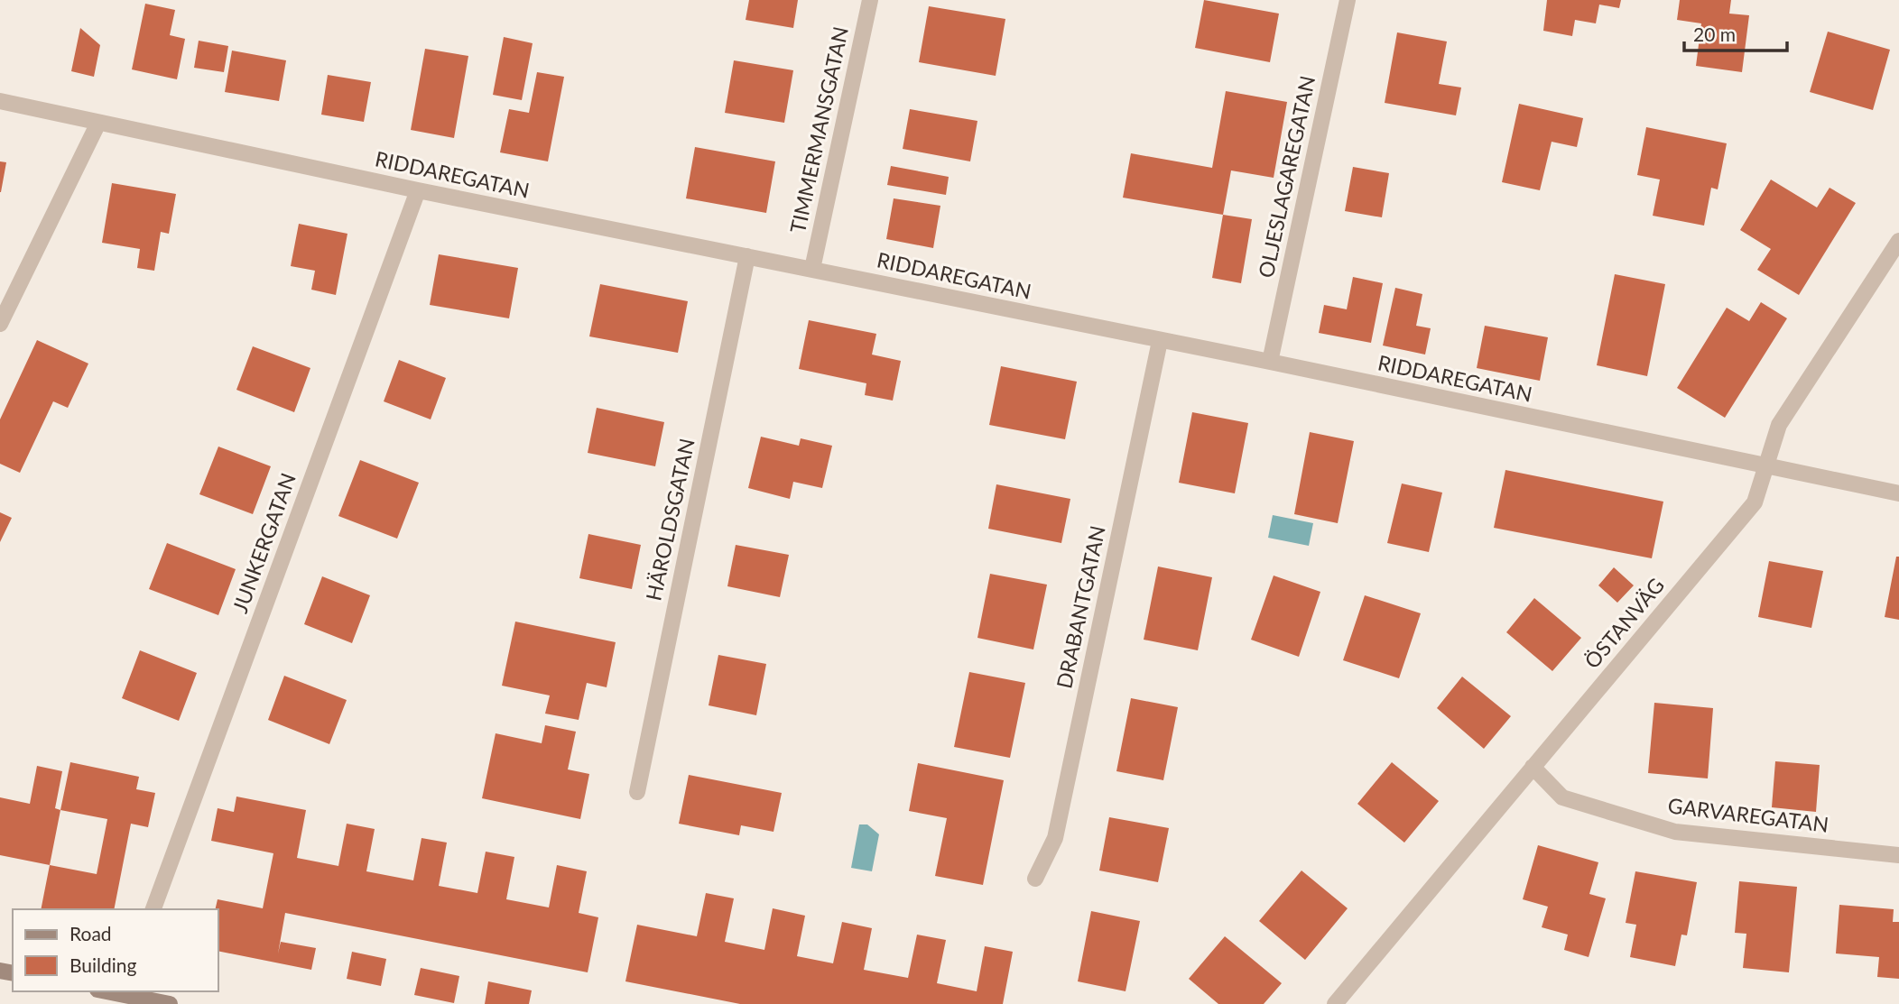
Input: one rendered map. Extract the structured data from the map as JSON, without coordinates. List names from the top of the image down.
{
  "streets": {
    "street": [
      "TIMMERMANSGATAN",
      "RIDDAREGATAN",
      "OLJESLAGAREGATAN",
      "HÄROLDSGATAN",
      "JUNKERGATAN",
      "DRABANTGATAN",
      "ÖSTANVÄG",
      "GARVAREGATAN"
    ]
  },
  "crossings": [
    ["TIMMERMANSGATAN", "RIDDAREGATAN"],
    ["RIDDAREGATAN", "OLJESLAGAREGATAN"],
    ["RIDDAREGATAN", "HÄROLDSGATAN"],
    ["RIDDAREGATAN", "JUNKERGATAN"],
    ["RIDDAREGATAN", "DRABANTGATAN"],
    ["RIDDAREGATAN", "ÖSTANVÄG"],
    ["ÖSTANVÄG", "GARVAREGATAN"]
  ],
  "legend": ["Road", "Building"],
  "scale_bar": "20 m"
}
